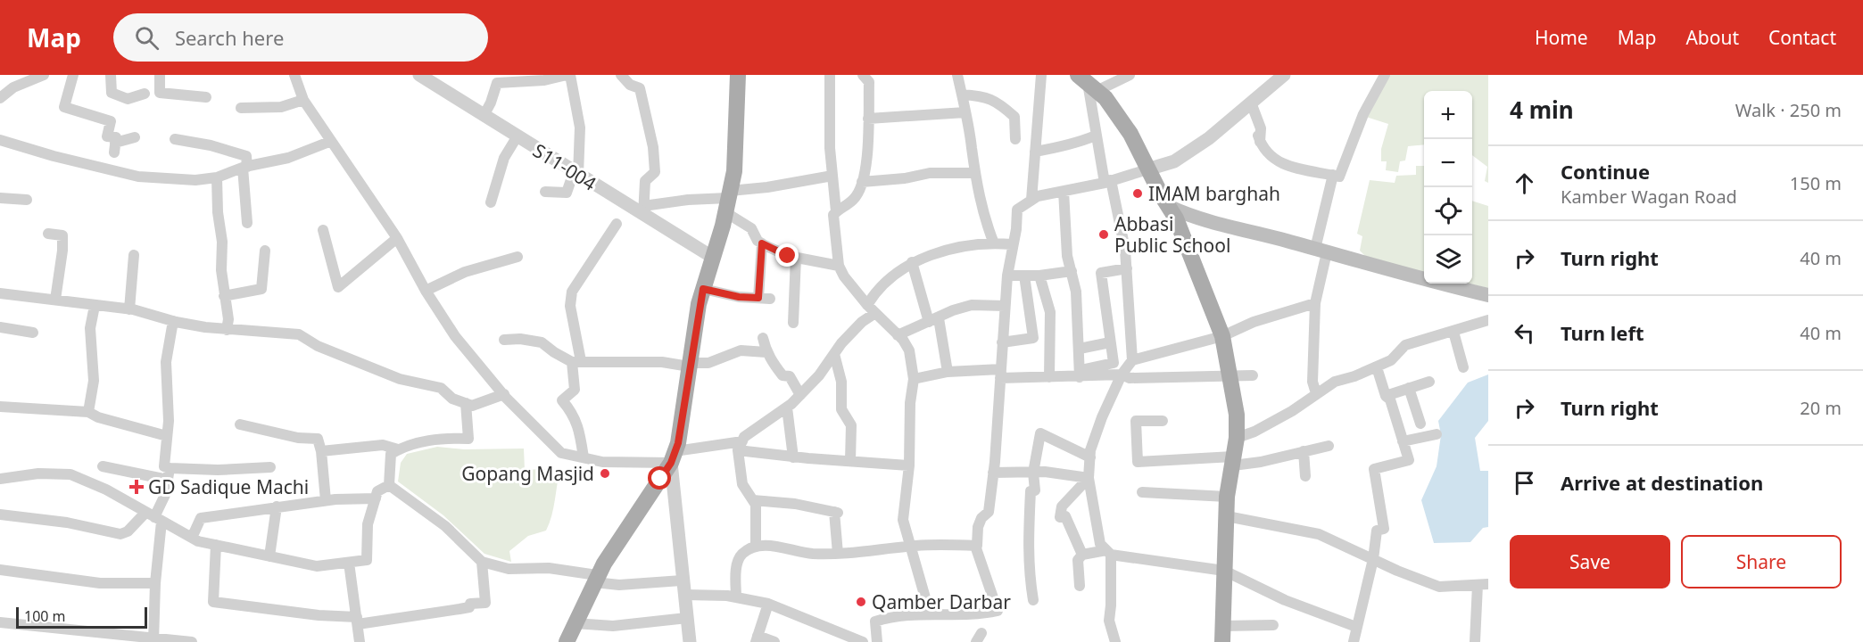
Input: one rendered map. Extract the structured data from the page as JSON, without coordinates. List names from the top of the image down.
{
  "streets": {
    "street": ["S11-004"]
  },
  "places": {
    "other": [
      "IMAM barghah",
      "Abbasi Public School",
      "Gopang Masjid",
      "Qamber Darbar"
    ],
    "health": ["GD Sadique Machi"]
  },
  "scale_bar": "100 m",
  "page": {
    "header": "Map",
    "search": "Search here",
    "nav": [
      "Home",
      "Map",
      "About",
      "Contact"
    ],
    "heading": ["4 min", "Walk · 250 m"],
    "map_buttons": ["+", "−"],
    "list": [
      ["Continue", "Kamber Wagan Road", "150 m"],
      ["Turn right", "40 m"],
      ["Turn left", "40 m"],
      ["Turn right", "20 m"],
      "Arrive at destination"
    ],
    "buttons": ["Save", "Share"],
    "scale": "100 m"
  }
}
